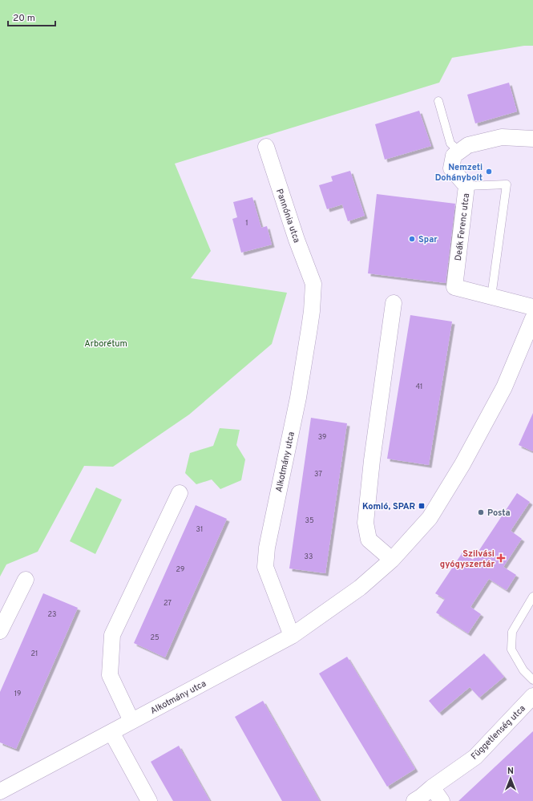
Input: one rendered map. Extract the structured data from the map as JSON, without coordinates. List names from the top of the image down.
{
  "streets": {
    "street": [
      "Pannónia utca",
      "Deák Ferenc utca",
      "Alkotmány utca",
      "Függetlenség utca"
    ]
  },
  "crossings": [
    ["Pannónia utca", "Alkotmány utca"]
  ],
  "parks": ["Arborétum"],
  "places": {
    "other": ["Nemzeti Dohánybolt", "Spar", "Posta"],
    "transit": ["Komló, SPAR"],
    "health": ["Szilvási gyógyszertár"]
  },
  "house_numbers": [
    "1",
    "41",
    "39",
    "37",
    "35",
    "31",
    "33",
    "29",
    "27",
    "23",
    "25",
    "21",
    "19"
  ],
  "scale_bar": "20 m",
  "north": "top"
}
